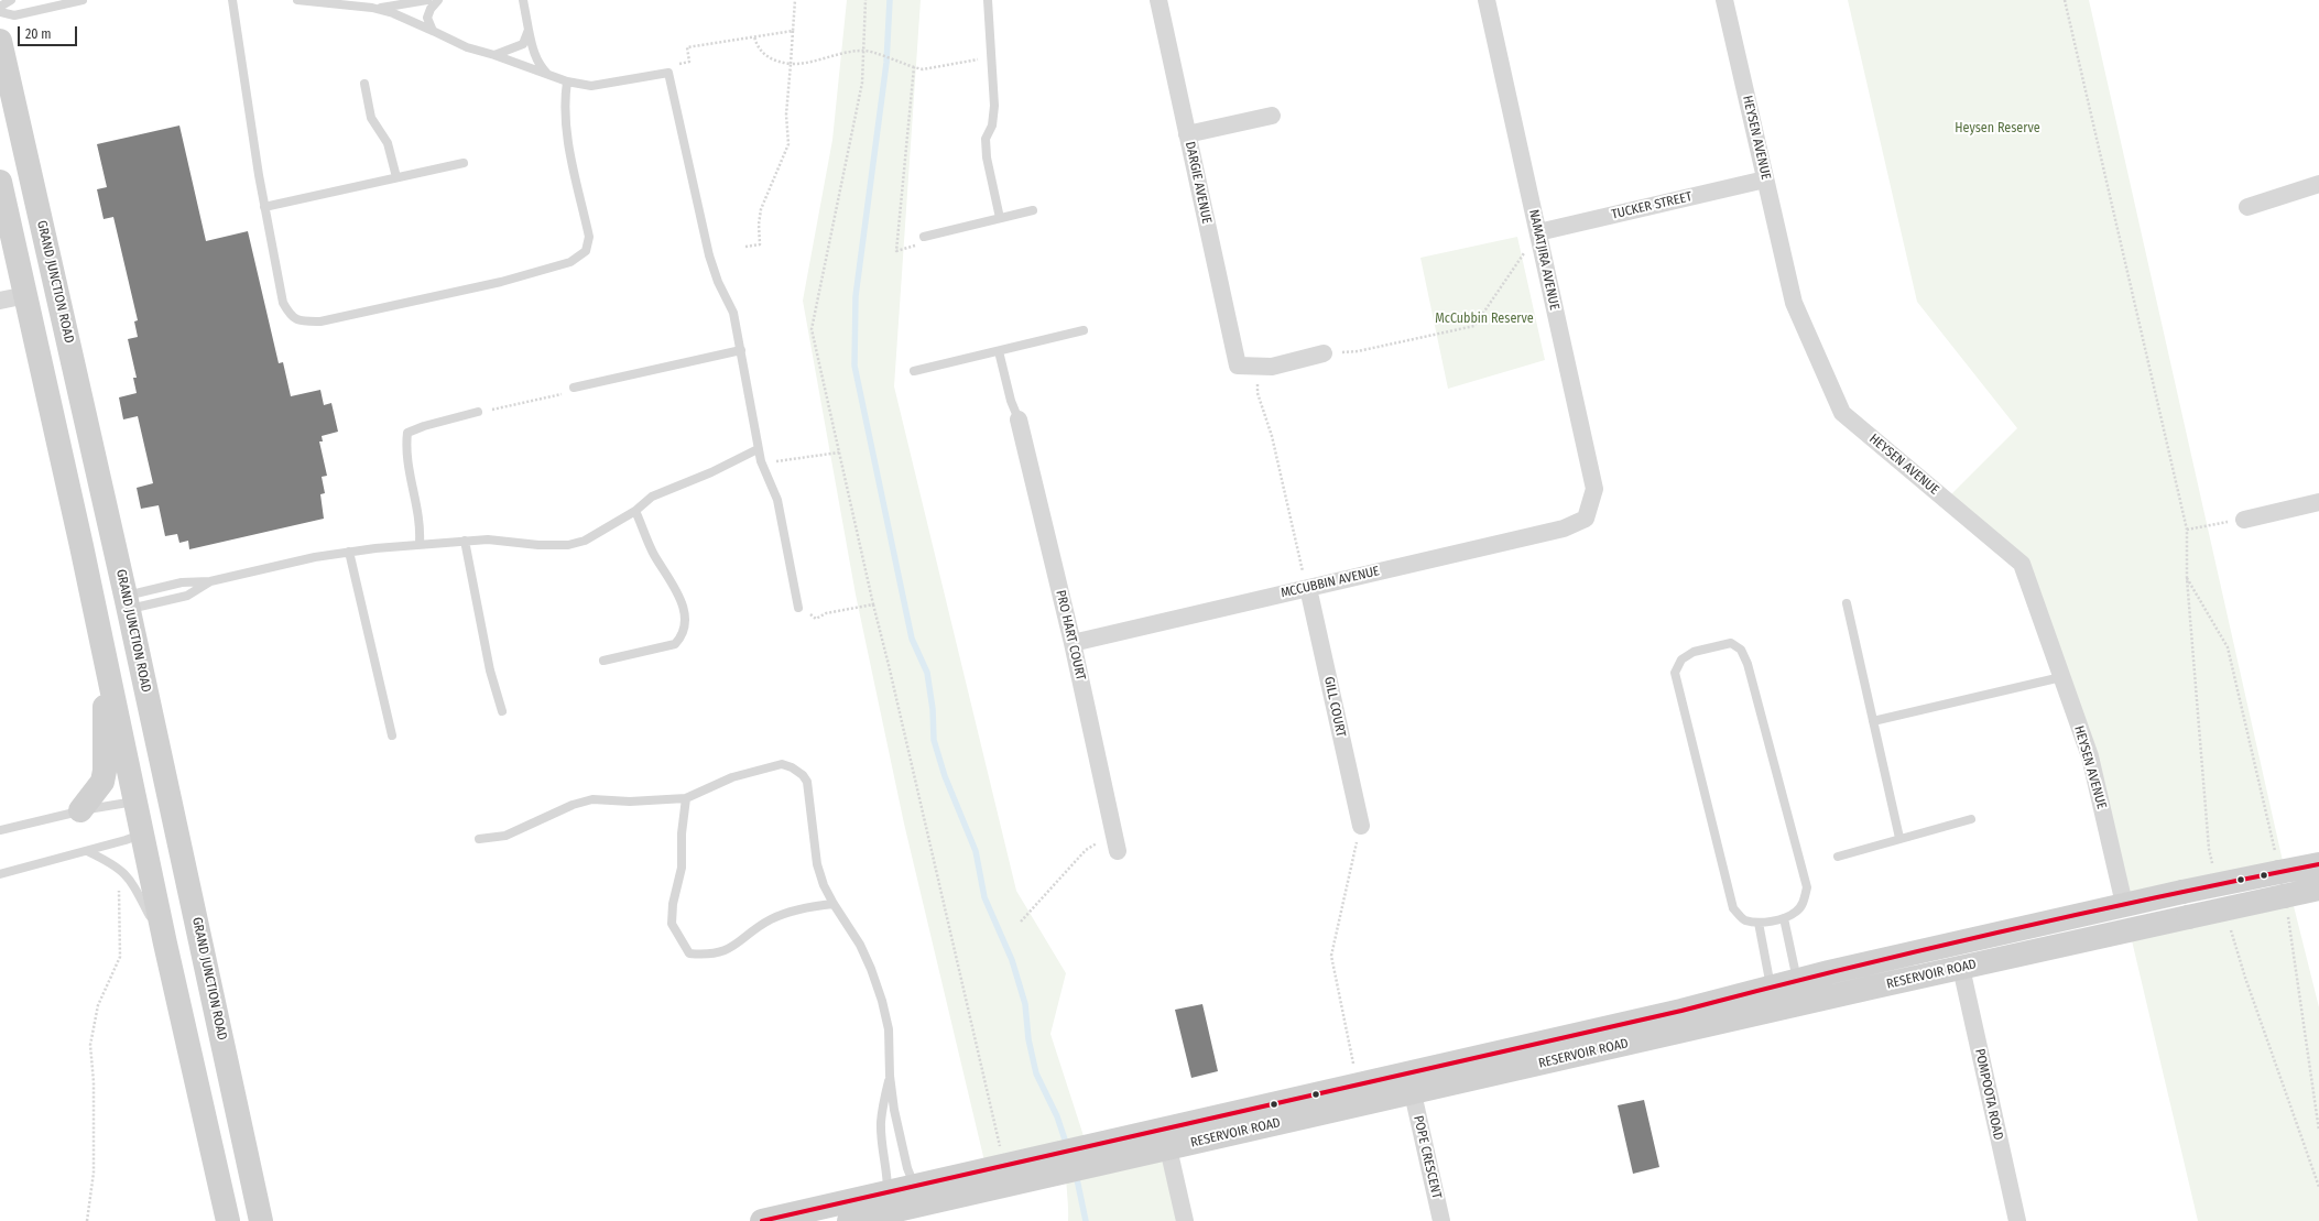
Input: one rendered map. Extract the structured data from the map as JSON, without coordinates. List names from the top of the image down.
{
  "streets": {
    "main road": ["GRAND JUNCTION ROAD", "RESERVOIR ROAD"],
    "street": [
      "HEYSEN AVENUE",
      "DARGIE AVENUE",
      "TUCKER STREET",
      "NAMATJIRA AVENUE",
      "MCCUBBIN AVENUE",
      "PRO HART COURT",
      "GILL COURT",
      "POMPOOTA ROAD",
      "POPE CRESCENT"
    ]
  },
  "crossings": [
    ["HEYSEN AVENUE", "TUCKER STREET"],
    ["HEYSEN AVENUE", "RESERVOIR ROAD"],
    ["TUCKER STREET", "NAMATJIRA AVENUE"],
    ["NAMATJIRA AVENUE", "MCCUBBIN AVENUE"],
    ["MCCUBBIN AVENUE", "PRO HART COURT"],
    ["MCCUBBIN AVENUE", "GILL COURT"],
    ["RESERVOIR ROAD", "POMPOOTA ROAD"],
    ["RESERVOIR ROAD", "POPE CRESCENT"]
  ],
  "parks": ["Heysen Reserve", "McCubbin Reserve"],
  "scale_bar": "20 m"
}
